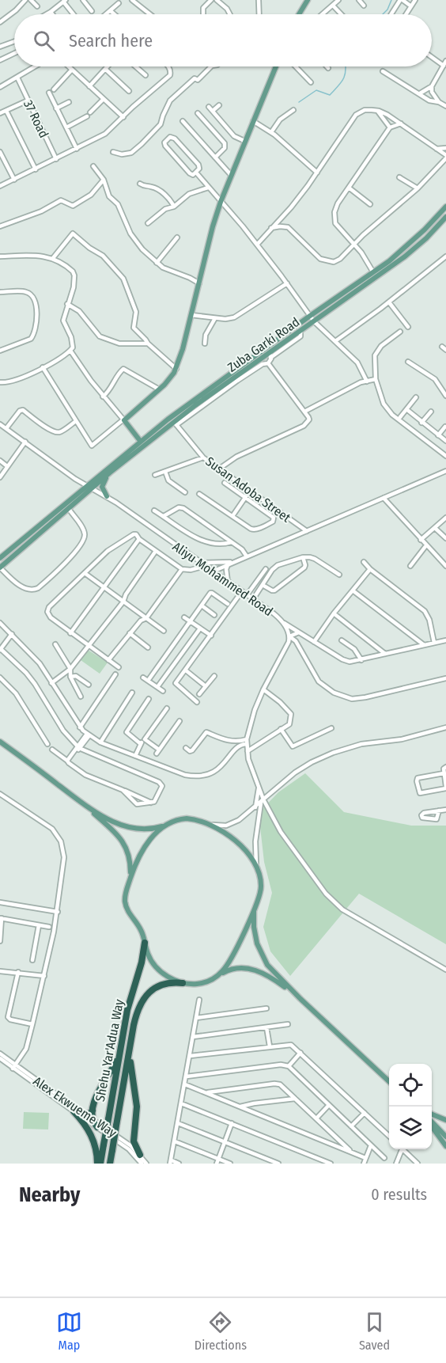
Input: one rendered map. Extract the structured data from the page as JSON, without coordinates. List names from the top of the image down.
{
  "streets": {
    "highway": ["Shehu Yar'Adua Way"],
    "main road": ["Zuba Garki Road"],
    "street": [
      "37 Road",
      "Susan Adoba Street",
      "Aliyu Mohammed Road",
      "Alex Ekwueme Way"
    ]
  },
  "crossings": [
    ["Zuba Garki Road", "Susan Adoba Street"],
    ["Zuba Garki Road", "Aliyu Mohammed Road"]
  ],
  "page": {
    "search": "Search here",
    "heading": ["Nearby", "0 results"],
    "nav": ["Map", "Directions", "Saved"]
  }
}
